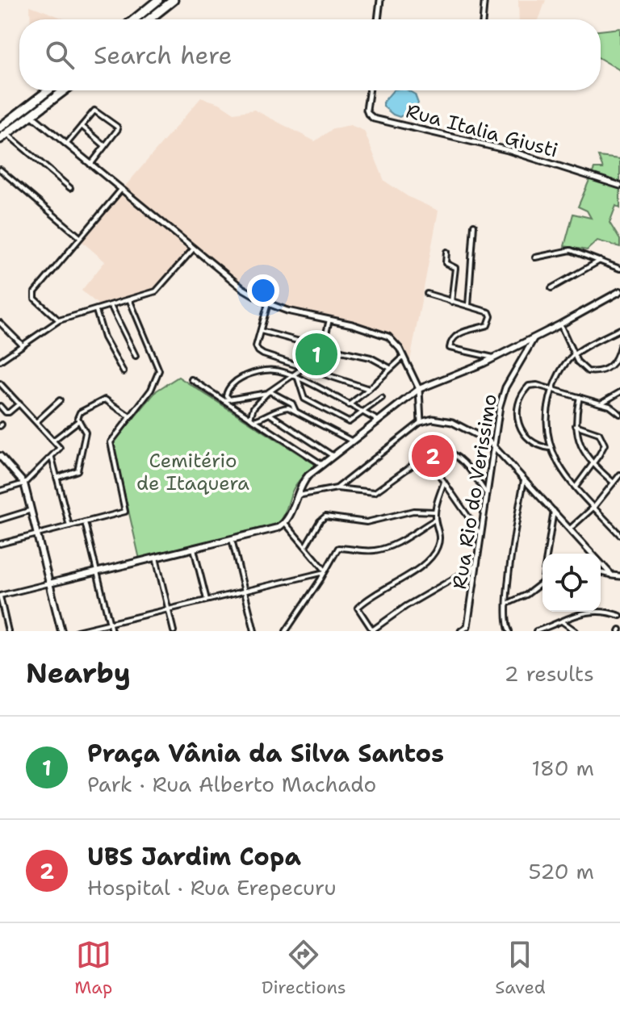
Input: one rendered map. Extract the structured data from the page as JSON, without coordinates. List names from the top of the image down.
{
  "streets": {
    "street": ["Rua Italia Giusti", "Rua Rio do Verissimo"]
  },
  "parks": ["Cemitério de Itaquera"],
  "page": {
    "search": "Search here",
    "pins": ["1", "2"],
    "heading": ["Nearby", "2 results"],
    "list": [
      {
        "mark": "1",
        "name": "Praça Vânia da Silva Santos",
        "note": "Park · Rua Alberto Machado",
        "value": "180 m"
      },
      {
        "mark": "2",
        "name": "UBS Jardim Copa",
        "note": "Hospital · Rua Erepecuru",
        "value": "520 m"
      }
    ],
    "nav": ["Map", "Directions", "Saved"]
  }
}
